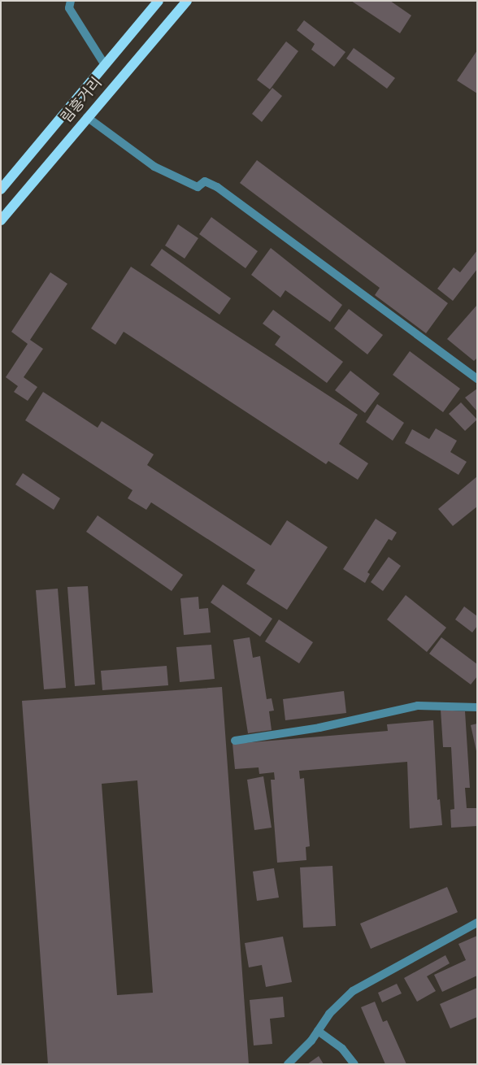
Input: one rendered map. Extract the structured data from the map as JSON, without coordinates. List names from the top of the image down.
{
  "streets": {
    "main road": ["림흥거리"]
  }
}
